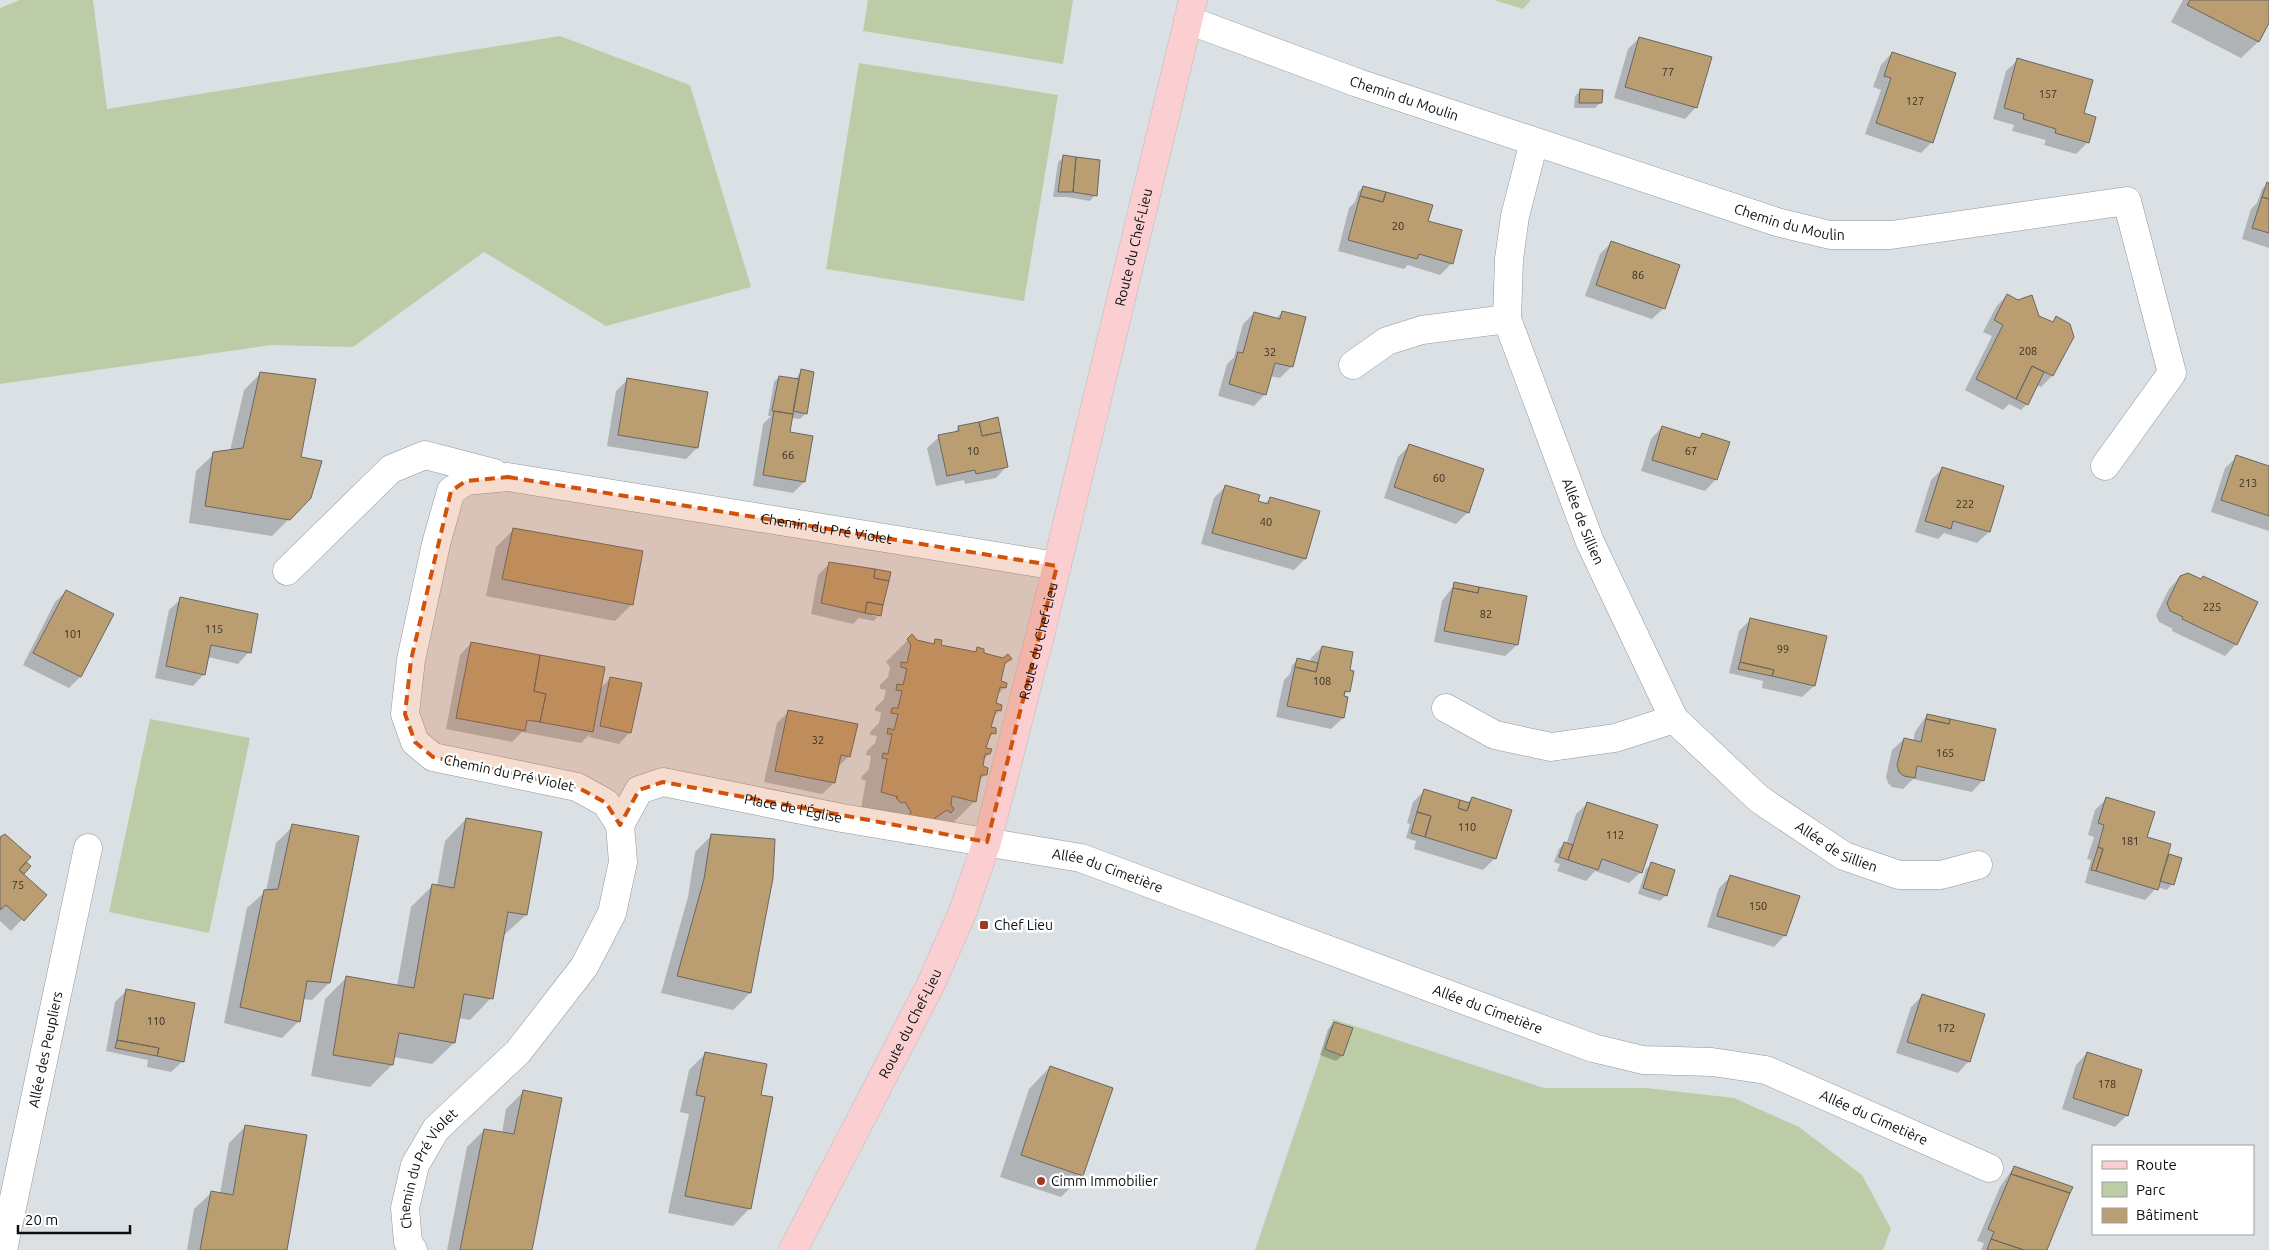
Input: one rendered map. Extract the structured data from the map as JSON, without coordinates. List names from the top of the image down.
{
  "streets": {
    "main road": ["Route du Chef-Lieu"],
    "street": [
      "Chemin du Moulin",
      "Allée de Sillien",
      "Chemin du Pré Violet",
      "Place de l'Église",
      "Allée du Cimetière",
      "Allée des Peupliers"
    ]
  },
  "crossings": [
    ["Chemin du Moulin", "Route du Chef-Lieu"],
    ["Chemin du Moulin", "Allée de Sillien"],
    ["Route du Chef-Lieu", "Chemin du Pré Violet"],
    ["Route du Chef-Lieu", "Place de l'Église"],
    ["Route du Chef-Lieu", "Allée du Cimetière"],
    ["Chemin du Pré Violet", "Place de l'Église"],
    ["Place de l'Église", "Allée du Cimetière"]
  ],
  "places": {
    "transit": ["Chef Lieu"],
    "other": ["Cimm Immobilier"]
  },
  "house_numbers": [
    "77",
    "157",
    "127",
    "20",
    "86",
    "208",
    "32",
    "10",
    "67",
    "66",
    "60",
    "213",
    "222",
    "40",
    "225",
    "82",
    "115",
    "101",
    "99",
    "108",
    "32",
    "165",
    "110",
    "112",
    "181",
    "75",
    "150",
    "110",
    "172",
    "178"
  ],
  "legend": ["Route", "Parc", "Bâtiment"],
  "scale_bar": "20 m"
}
